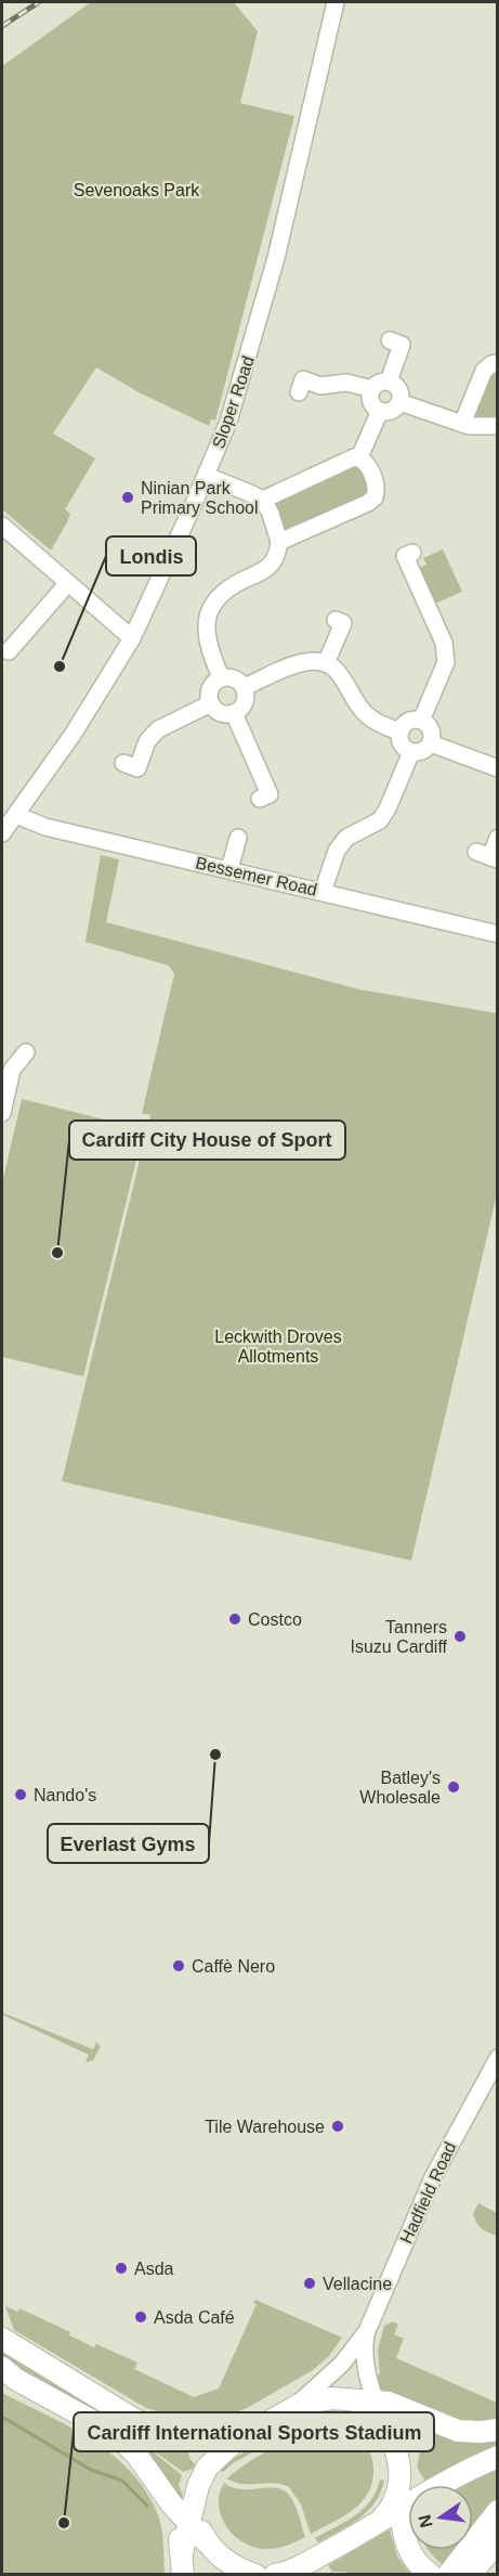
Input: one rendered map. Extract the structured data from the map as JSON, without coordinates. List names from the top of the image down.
{
  "streets": {
    "street": ["Sloper Road", "Bessemer Road", "Hadfield Road"]
  },
  "crossings": [
    ["Sloper Road", "Bessemer Road"]
  ],
  "parks": ["Sevenoaks Park", "Leckwith Droves Allotments"],
  "places": [
    "Ninian Park Primary School",
    "Londis",
    "Cardiff City House of Sport",
    "Costco",
    "Tanners Isuzu Cardiff",
    "Everlast Gyms",
    "Batley's Wholesale",
    "Nando's",
    "Caffè Nero",
    "Tile Warehouse",
    "Asda",
    "Vellacine",
    "Asda Café",
    "Cardiff International Sports Stadium"
  ],
  "north": "left"
}
